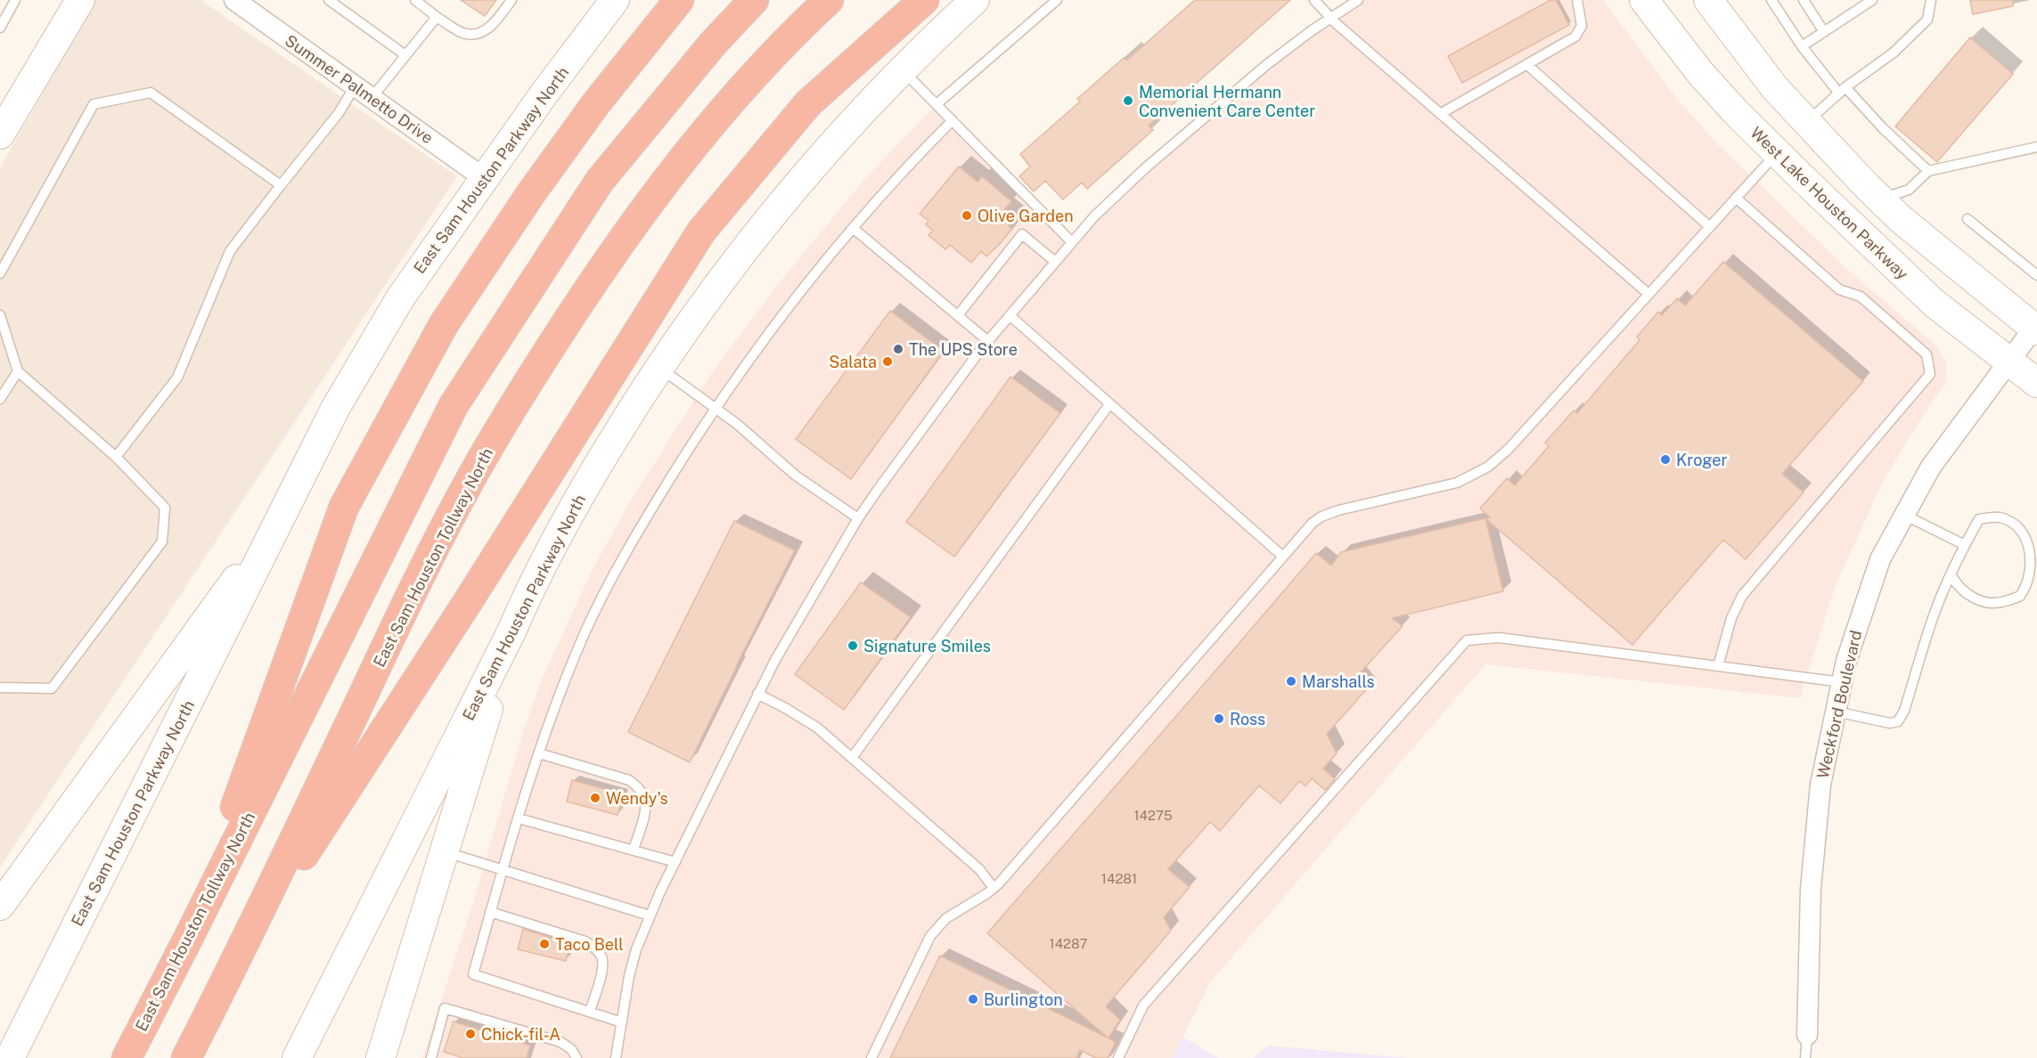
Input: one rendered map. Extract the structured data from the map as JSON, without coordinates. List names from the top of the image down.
{
  "streets": {
    "highway": ["East Sam Houston Tollway North"],
    "main road": ["East Sam Houston Parkway North", "West Lake Houston Parkway"],
    "street": ["Summer Palmetto Drive", "Weckford Boulevard"]
  },
  "crossings": [
    ["Summer Palmetto Drive", "East Sam Houston Parkway North"],
    ["West Lake Houston Parkway", "Weckford Boulevard"]
  ],
  "places": [
    "Memorial Hermann Convenient Care Center",
    "Olive Garden",
    "The UPS Store",
    "Salata",
    "Kroger",
    "Signature Smiles",
    "Marshalls",
    "Ross",
    "Wendy's",
    "Taco Bell",
    "Burlington",
    "Chick-fil-A"
  ],
  "house_numbers": ["14275", "14281", "14287"]
}
